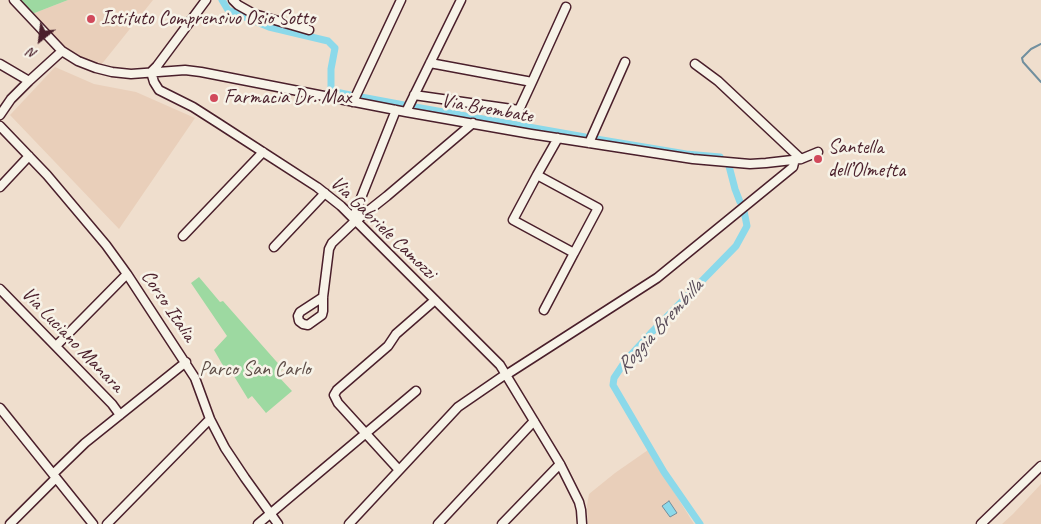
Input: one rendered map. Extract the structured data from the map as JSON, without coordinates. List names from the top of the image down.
{
  "streets": {
    "street": [
      "Via Brembate",
      "Via Gabriele Camozzi",
      "Corso Italia",
      "Via Luciano Manara"
    ]
  },
  "crossings": [
    ["Via Brembate", "Via Gabriele Camozzi"]
  ],
  "water": ["Roggia Brembilla"],
  "parks": ["Parco San Carlo"],
  "places": ["Istituto Comprensivo Osio Sotto", "Farmacia Dr. Max", "Santella dell’Olmetta"],
  "north": "bottom left"
}
